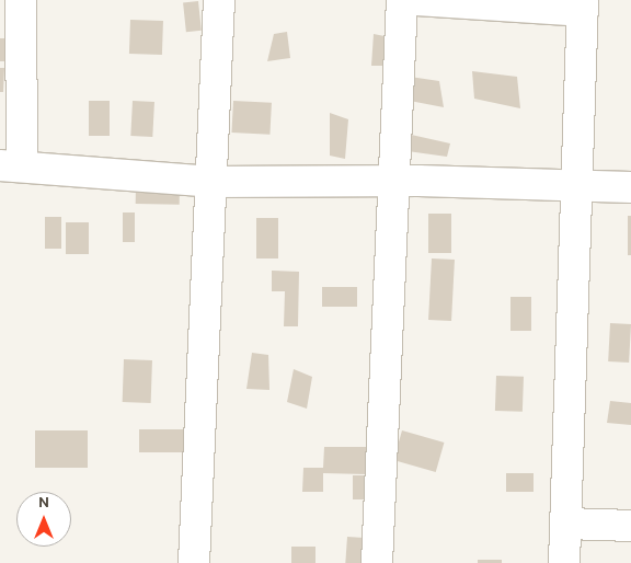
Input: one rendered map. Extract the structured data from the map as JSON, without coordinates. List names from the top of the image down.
{
  "north": "top"
}
